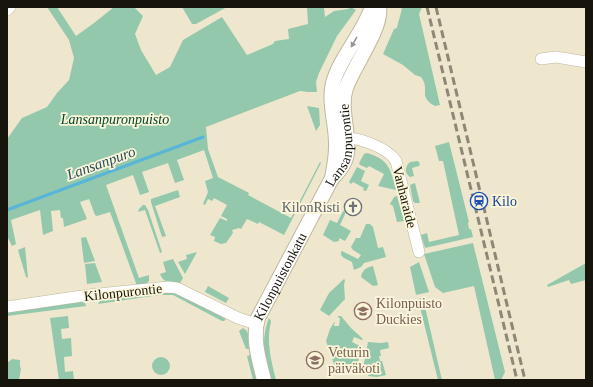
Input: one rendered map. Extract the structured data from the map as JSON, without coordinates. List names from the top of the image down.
{
  "streets": {
    "street": [
      "Lansanpurontie",
      "Vanharaide",
      "Kilonpuistonkatu",
      "Kilonpurontie"
    ]
  },
  "crossings": [
    ["Lansanpurontie", "Vanharaide"],
    ["Lansanpurontie", "Kilonpuistonkatu"],
    ["Kilonpuistonkatu", "Kilonpurontie"]
  ],
  "water": ["Lansanpuro"],
  "parks": ["Lansanpuronpuisto"],
  "places": {
    "station": ["Kilo"],
    "church": ["KilonRisti"],
    "school or university": ["Kilonpuisto Duckies", "Veturin päiväkoti"]
  }
}
